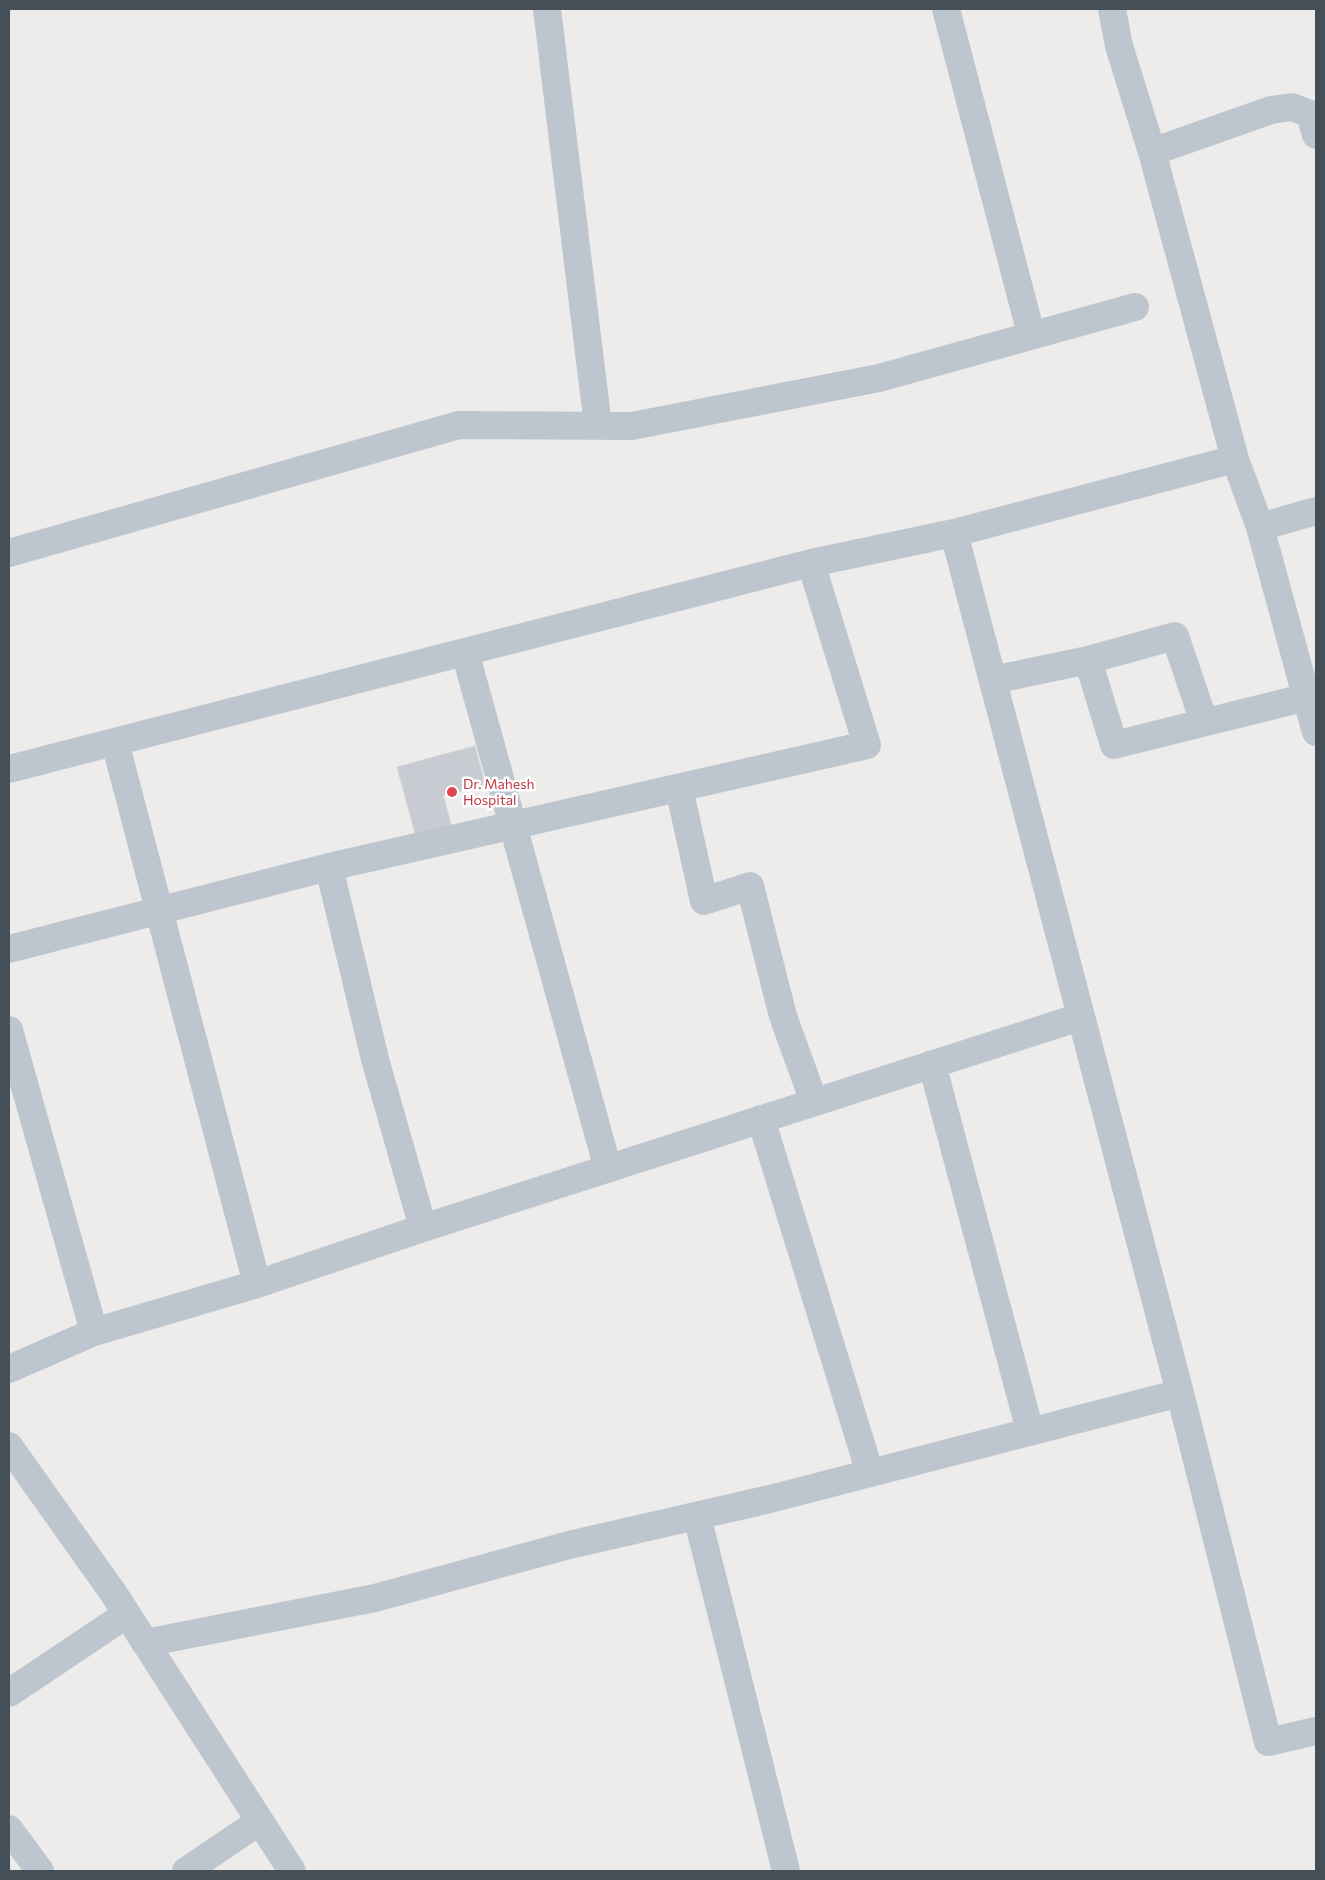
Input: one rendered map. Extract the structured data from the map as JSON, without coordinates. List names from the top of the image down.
{
  "places": ["Dr. Mahesh Hospital"]
}
